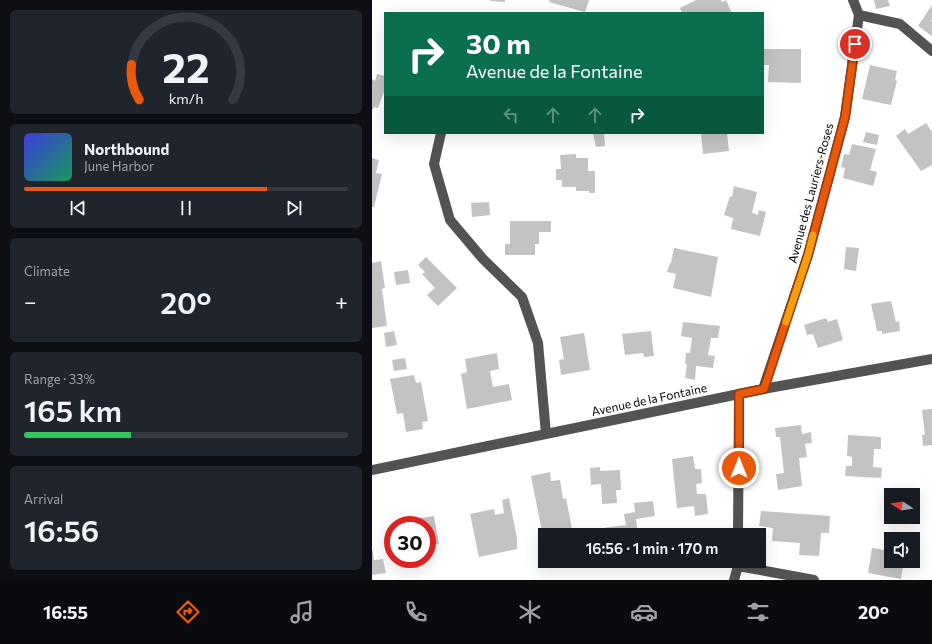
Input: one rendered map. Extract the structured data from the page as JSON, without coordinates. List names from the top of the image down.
{
  "streets": {
    "street": ["Avenue des Lauriers-Roses", "Avenue de la Fontaine"]
  },
  "crossings": [
    ["Avenue des Lauriers-Roses", "Avenue de la Fontaine"]
  ],
  "north": "left",
  "page": {
    "turn": ["30 m", "Avenue de la Fontaine"],
    "song": ["Northbound", "June Harbor"],
    "tile": [
      "Climate",
      ["Range · 33%", "165 km"],
      ["Arrival", "16:56"]
    ],
    "heat": ["−", "20°", "+"],
    "limit": "30",
    "trip": "16:56 · 1 min · 170 m",
    "tabs": ["16:55", "20°"],
    "gauge": ["22", "km/h"]
  }
}
